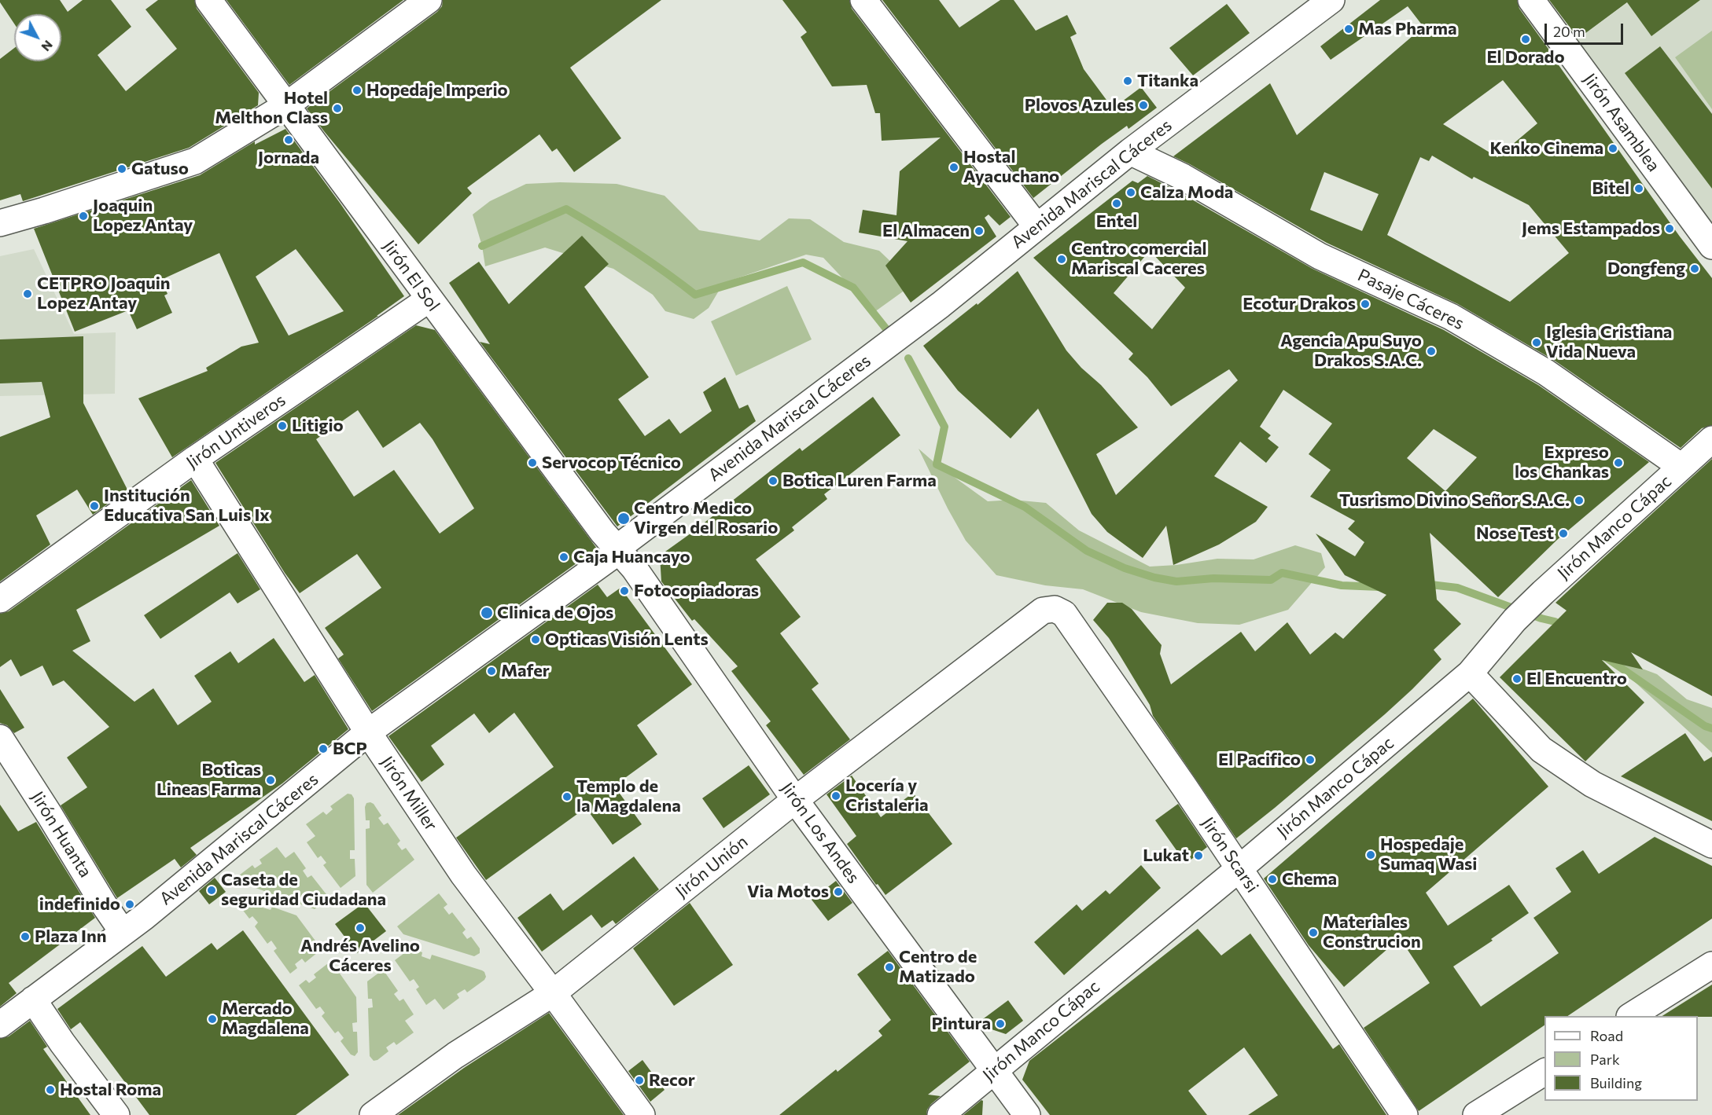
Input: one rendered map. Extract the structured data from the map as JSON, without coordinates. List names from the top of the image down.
{
  "streets": {
    "street": [
      "Jirón Asamblea",
      "Avenida Mariscal Cáceres",
      "Jirón El Sol",
      "Pasaje Cáceres",
      "Jirón Untiveros",
      "Jirón Manco Cápac",
      "Jirón Miller",
      "Jirón Los Andes",
      "Jirón Huanta",
      "Jirón Scarsi",
      "Jirón Unión"
    ]
  },
  "crossings": [
    ["Avenida Mariscal Cáceres", "Jirón El Sol"],
    ["Avenida Mariscal Cáceres", "Pasaje Cáceres"],
    ["Avenida Mariscal Cáceres", "Jirón Miller"],
    ["Avenida Mariscal Cáceres", "Jirón Los Andes"],
    ["Avenida Mariscal Cáceres", "Jirón Huanta"],
    ["Jirón El Sol", "Jirón Untiveros"],
    ["Jirón El Sol", "Jirón Los Andes"],
    ["Pasaje Cáceres", "Jirón Manco Cápac"],
    ["Jirón Untiveros", "Jirón Miller"],
    ["Jirón Manco Cápac", "Jirón Los Andes"],
    ["Jirón Manco Cápac", "Jirón Scarsi"],
    ["Jirón Miller", "Jirón Unión"],
    ["Jirón Los Andes", "Jirón Unión"],
    ["Jirón Scarsi", "Jirón Unión"]
  ],
  "places": [
    "Mas Pharma",
    "El Dorado",
    "Titanka",
    "Hopedaje Imperio",
    "Plovos Azules",
    "Hotel Melthon Class",
    "Jornada",
    "Kenko Cinema",
    "Hostal Ayacuchano",
    "Gatuso",
    "Bitel",
    "Calza Moda",
    "Entel",
    "Joaquin Lopez Antay",
    "Jems Estampados",
    "El Almacen",
    "Centro comercial Mariscal Caceres",
    "Dongfeng",
    "CETPRO Joaquin Lopez Antay",
    "Ecotur Drakos",
    "Iglesia Cristiana Vida Nueva",
    "Agencia Apu Suyo Drakos S.A.C.",
    "Litigio",
    "Servocop Técnico",
    "Expreso los Chankas",
    "Botica Luren Farma",
    "Tusrismo Divino Señor S.A.C.",
    "Institución Educativa San Luis Ix",
    "Centro Medico Virgen del Rosario",
    "Nose Test",
    "Caja Huancayo",
    "Fotocopiadoras",
    "Clinica de Ojos",
    "Opticas Visión Lents",
    "Mafer",
    "El Encuentro",
    "BCP",
    "El Pacifico",
    "Boticas Lineas Farma",
    "Locería y Cristaleria",
    "Templo de la Magdalena",
    "Hospedaje Sumaq Wasi",
    "Lukat",
    "Chema",
    "Caseta de seguridad Ciudadana",
    "Via Motos",
    "indefinido",
    "Andrés Avelino Cáceres",
    "Materiales Construcion",
    "Plaza Inn",
    "Centro de Matizado",
    "Mercado Magdalena",
    "Pintura",
    "Recor",
    "Hostal Roma"
  ],
  "legend": ["Road", "Park", "Building"],
  "scale_bar": "20 m",
  "north": "bottom right"
}
